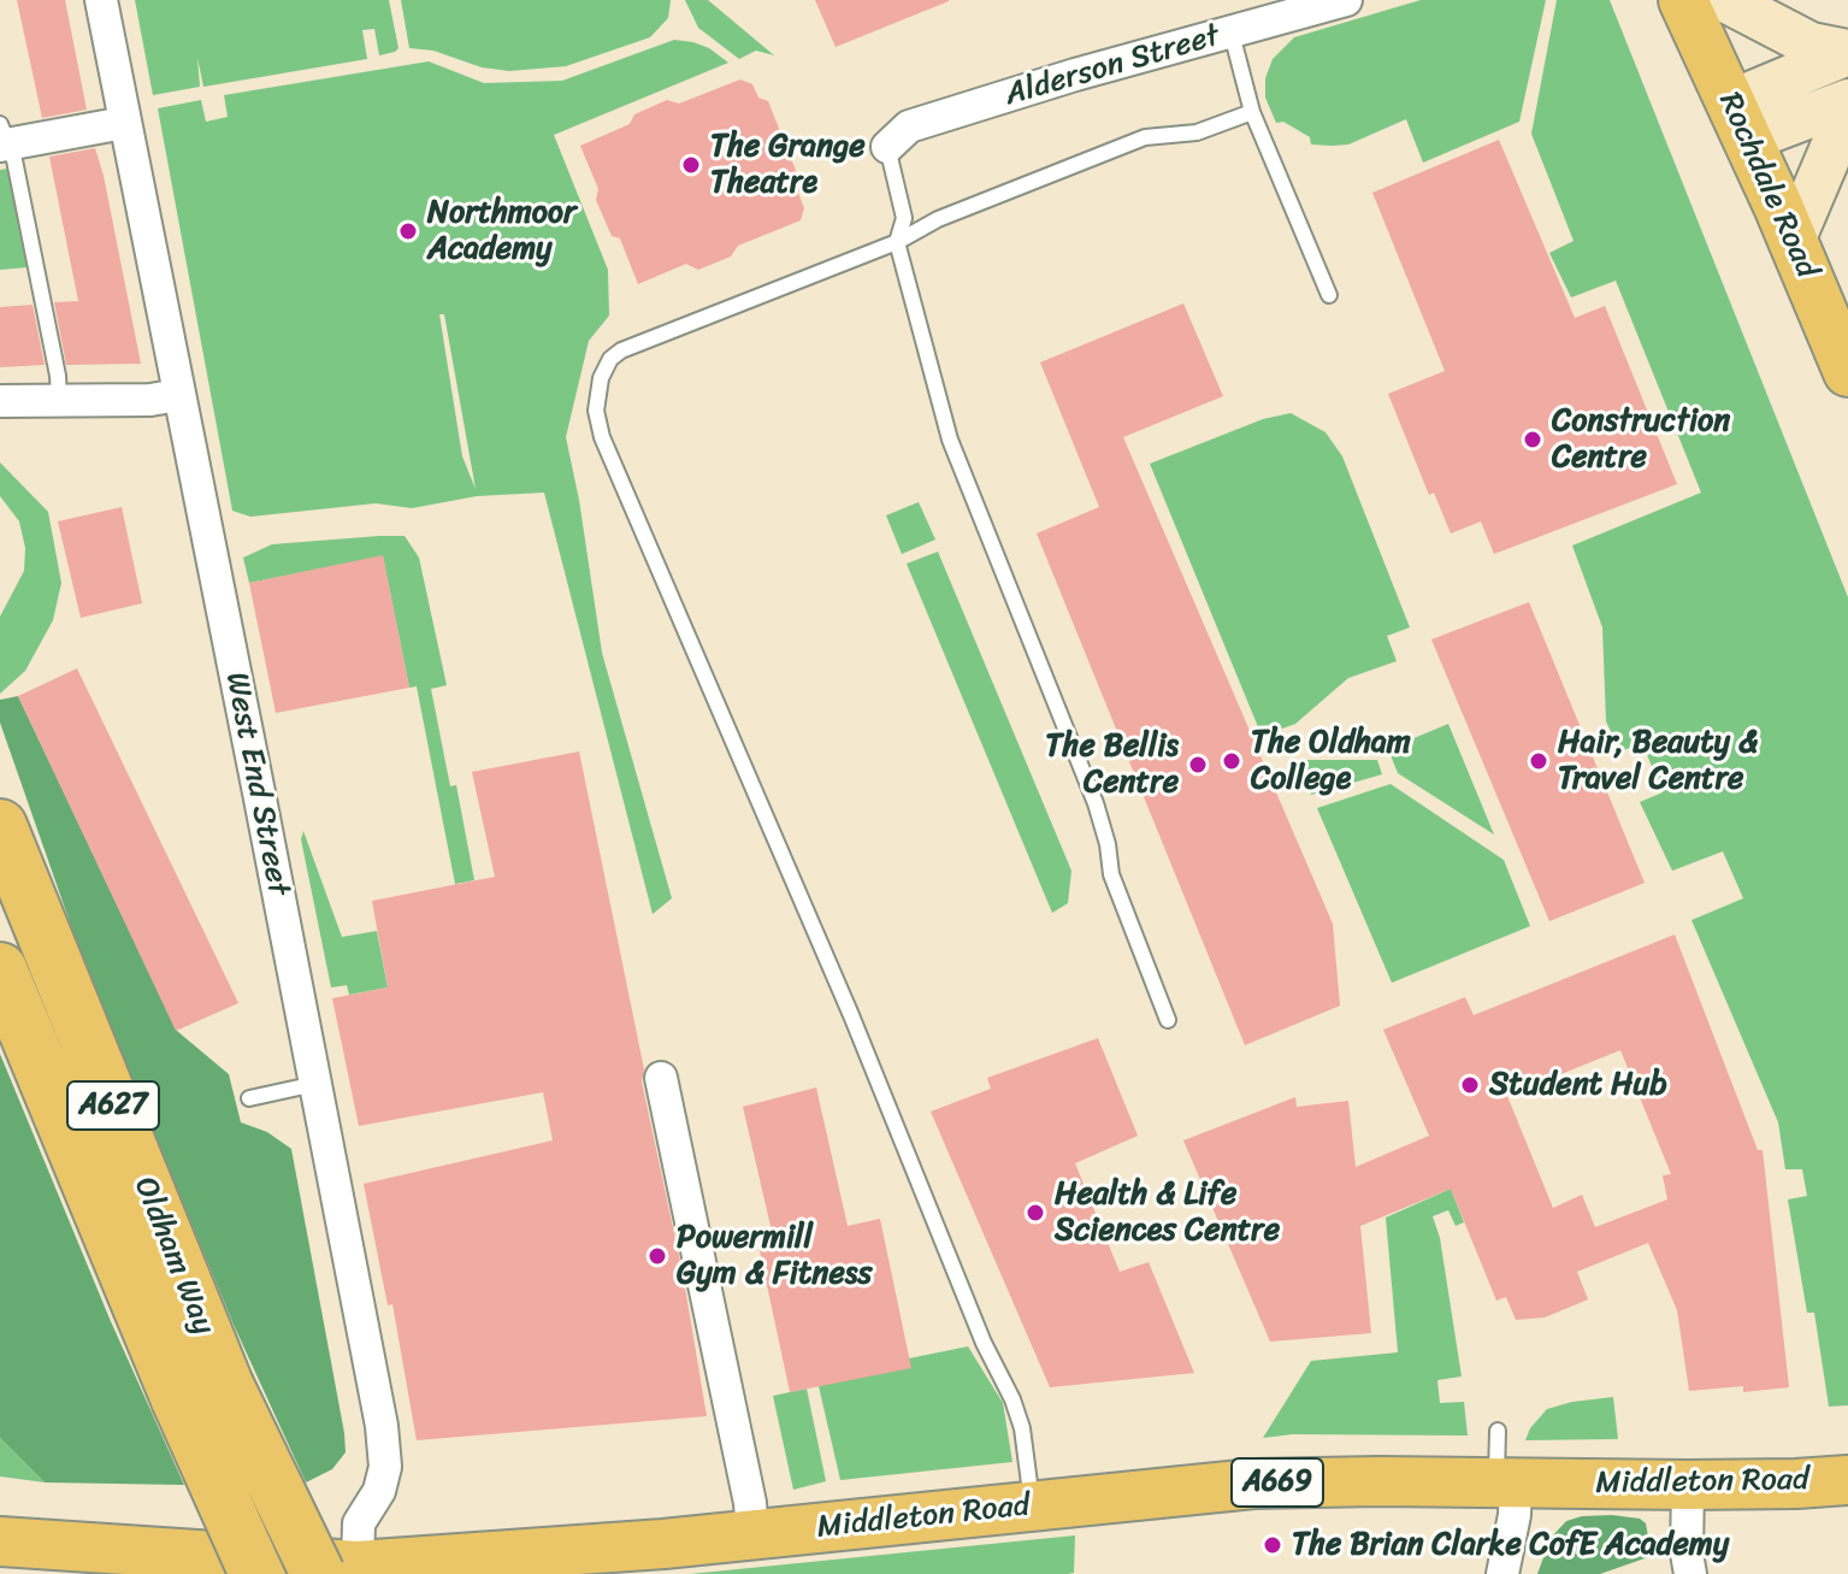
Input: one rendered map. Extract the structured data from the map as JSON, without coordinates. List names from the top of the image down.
{
  "streets": {
    "highway": ["A627", "Oldham Way"],
    "main road": ["Rochdale Road", "A669", "Middleton Road"],
    "street": ["Alderson Street", "West End Street"]
  },
  "crossings": [
    ["West End Street", "Oldham Way"],
    ["West End Street", "Middleton Road"],
    ["Oldham Way", "Middleton Road"]
  ],
  "places": [
    "The Grange Theatre",
    "Northmoor Academy",
    "Construction Centre",
    "The Oldham College",
    "Hair, Beauty & Travel Centre",
    "The Bellis Centre",
    "Student Hub",
    "Health & Life Sciences Centre",
    "Powermill Gym & Fitness",
    "The Brian Clarke CofE Academy"
  ]
}
